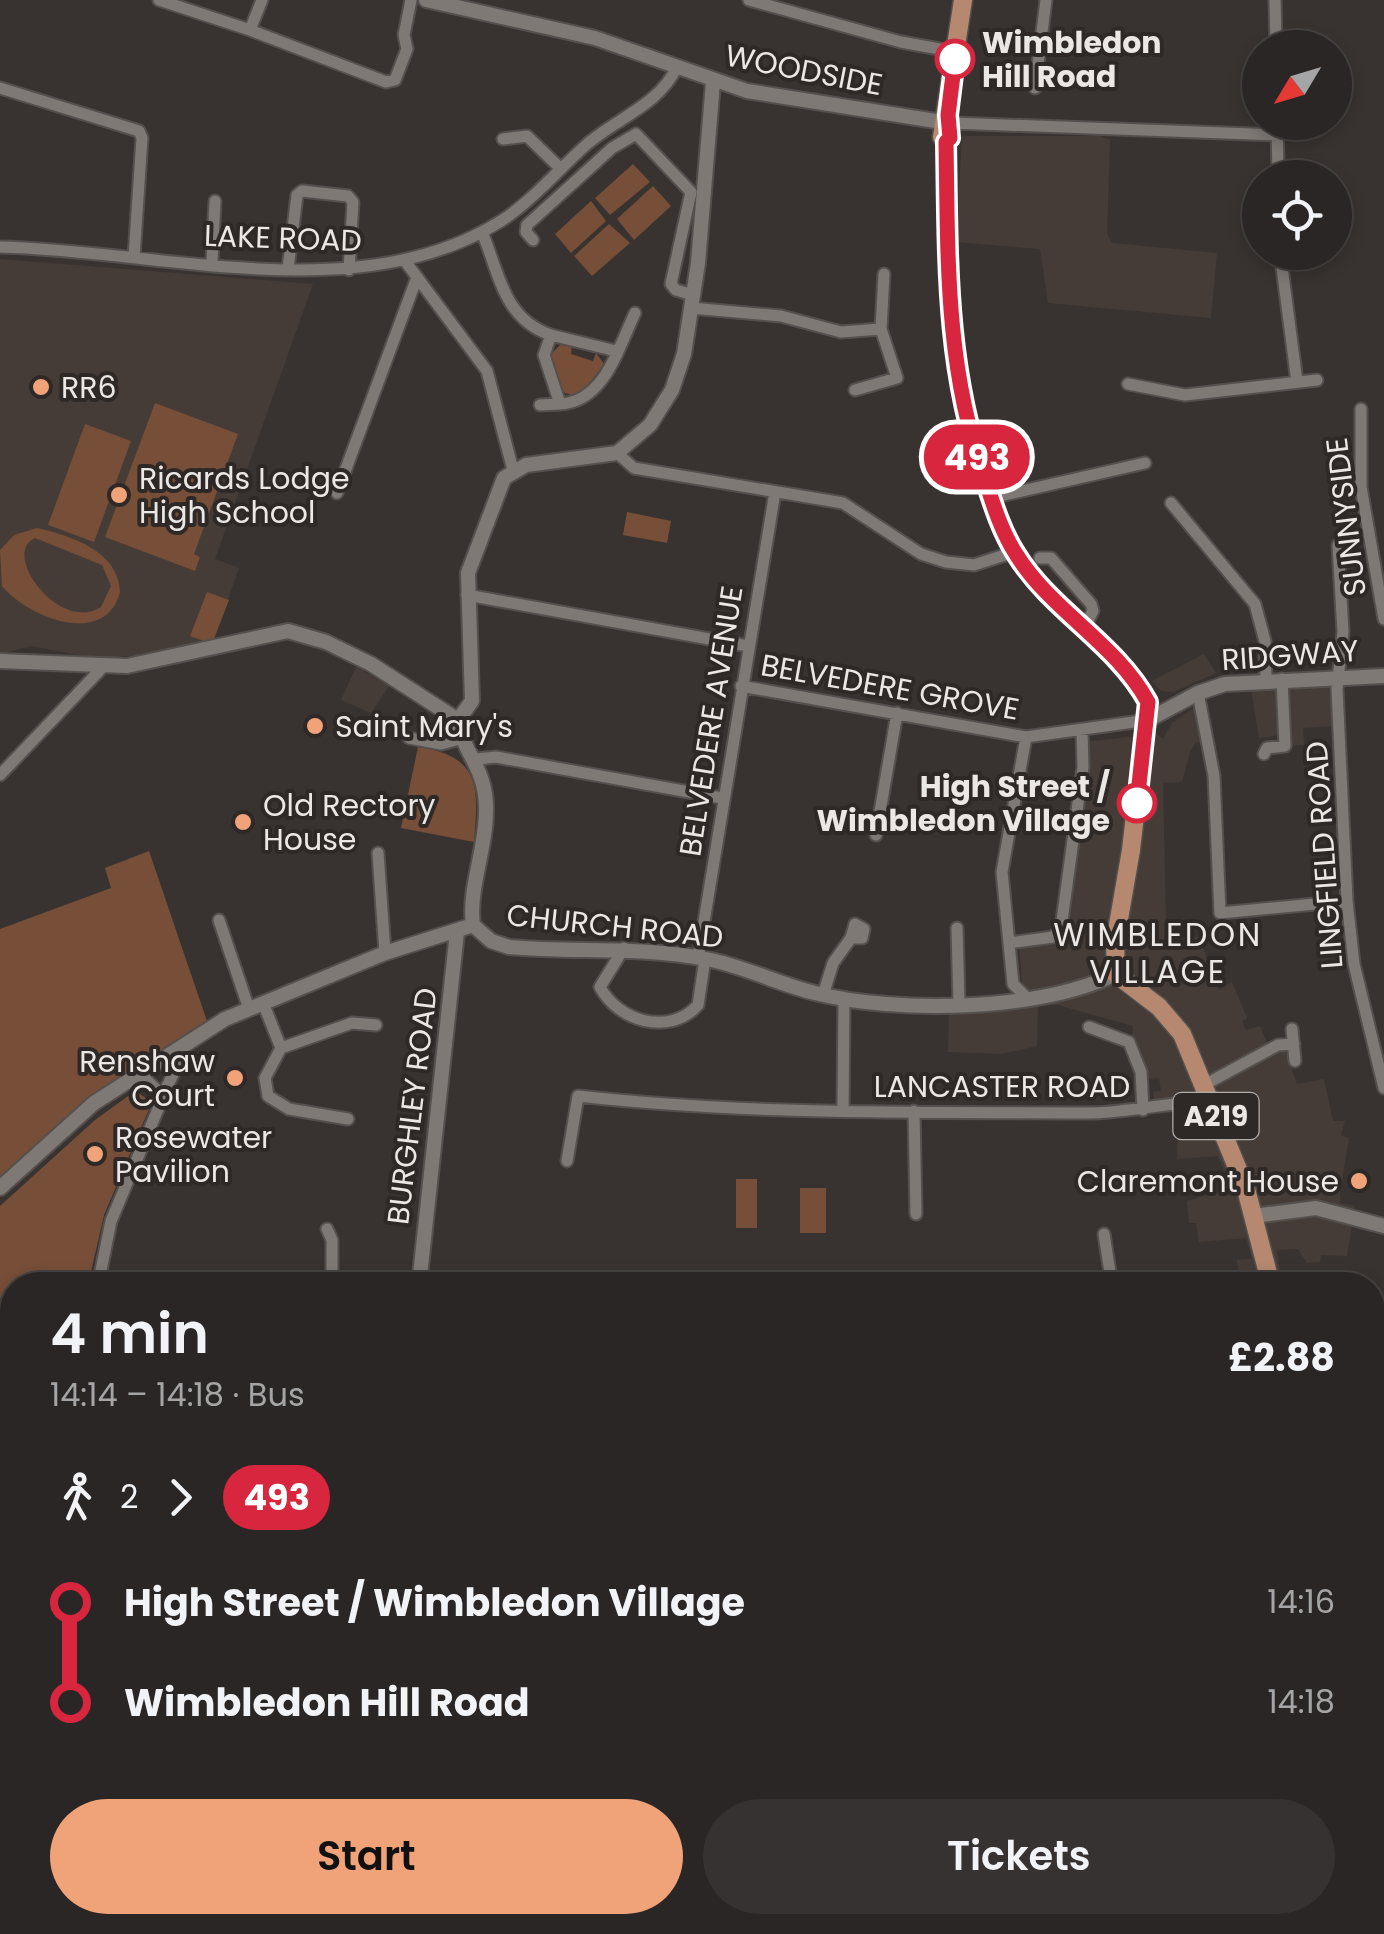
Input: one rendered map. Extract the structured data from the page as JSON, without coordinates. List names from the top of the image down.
{
  "streets": {
    "main road": ["A219"],
    "street": [
      "WOODSIDE",
      "LAKE ROAD",
      "SUNNYSIDE",
      "RIDGWAY",
      "BELVEDERE GROVE",
      "BELVEDERE AVENUE",
      "LINGFIELD ROAD",
      "CHURCH ROAD",
      "LANCASTER ROAD",
      "BURGHLEY ROAD"
    ]
  },
  "crossings": [
    ["WOODSIDE", "LAKE ROAD"],
    ["RIDGWAY", "BELVEDERE GROVE"],
    ["RIDGWAY", "LINGFIELD ROAD"],
    ["BELVEDERE GROVE", "BELVEDERE AVENUE"],
    ["BELVEDERE AVENUE", "CHURCH ROAD"],
    ["CHURCH ROAD", "LANCASTER ROAD"],
    ["CHURCH ROAD", "BURGHLEY ROAD"],
    ["CHURCH ROAD", "A219"],
    ["LANCASTER ROAD", "A219"]
  ],
  "districts": ["WIMBLEDON VILLAGE"],
  "places": [
    "Wimbledon Hill Road",
    "RR6",
    "Ricards Lodge High School",
    "Saint Mary's",
    "High Street / Wimbledon Village",
    "Old Rectory House",
    "Renshaw Court",
    "Rosewater Pavilion",
    "Claremont House"
  ],
  "lines": ["bus line 493"],
  "north": "bottom left",
  "page": {
    "on_map": "493",
    "heading": ["4 min", "14:14 – 14:18 · Bus", "£2.88"],
    "legs": ["2", "493"],
    "list": [
      {
        "name": "High Street / Wimbledon Village",
        "value": "14:16"
      },
      {
        "name": "Wimbledon Hill Road",
        "value": "14:18"
      }
    ],
    "buttons": ["Start", "Tickets"]
  }
}
